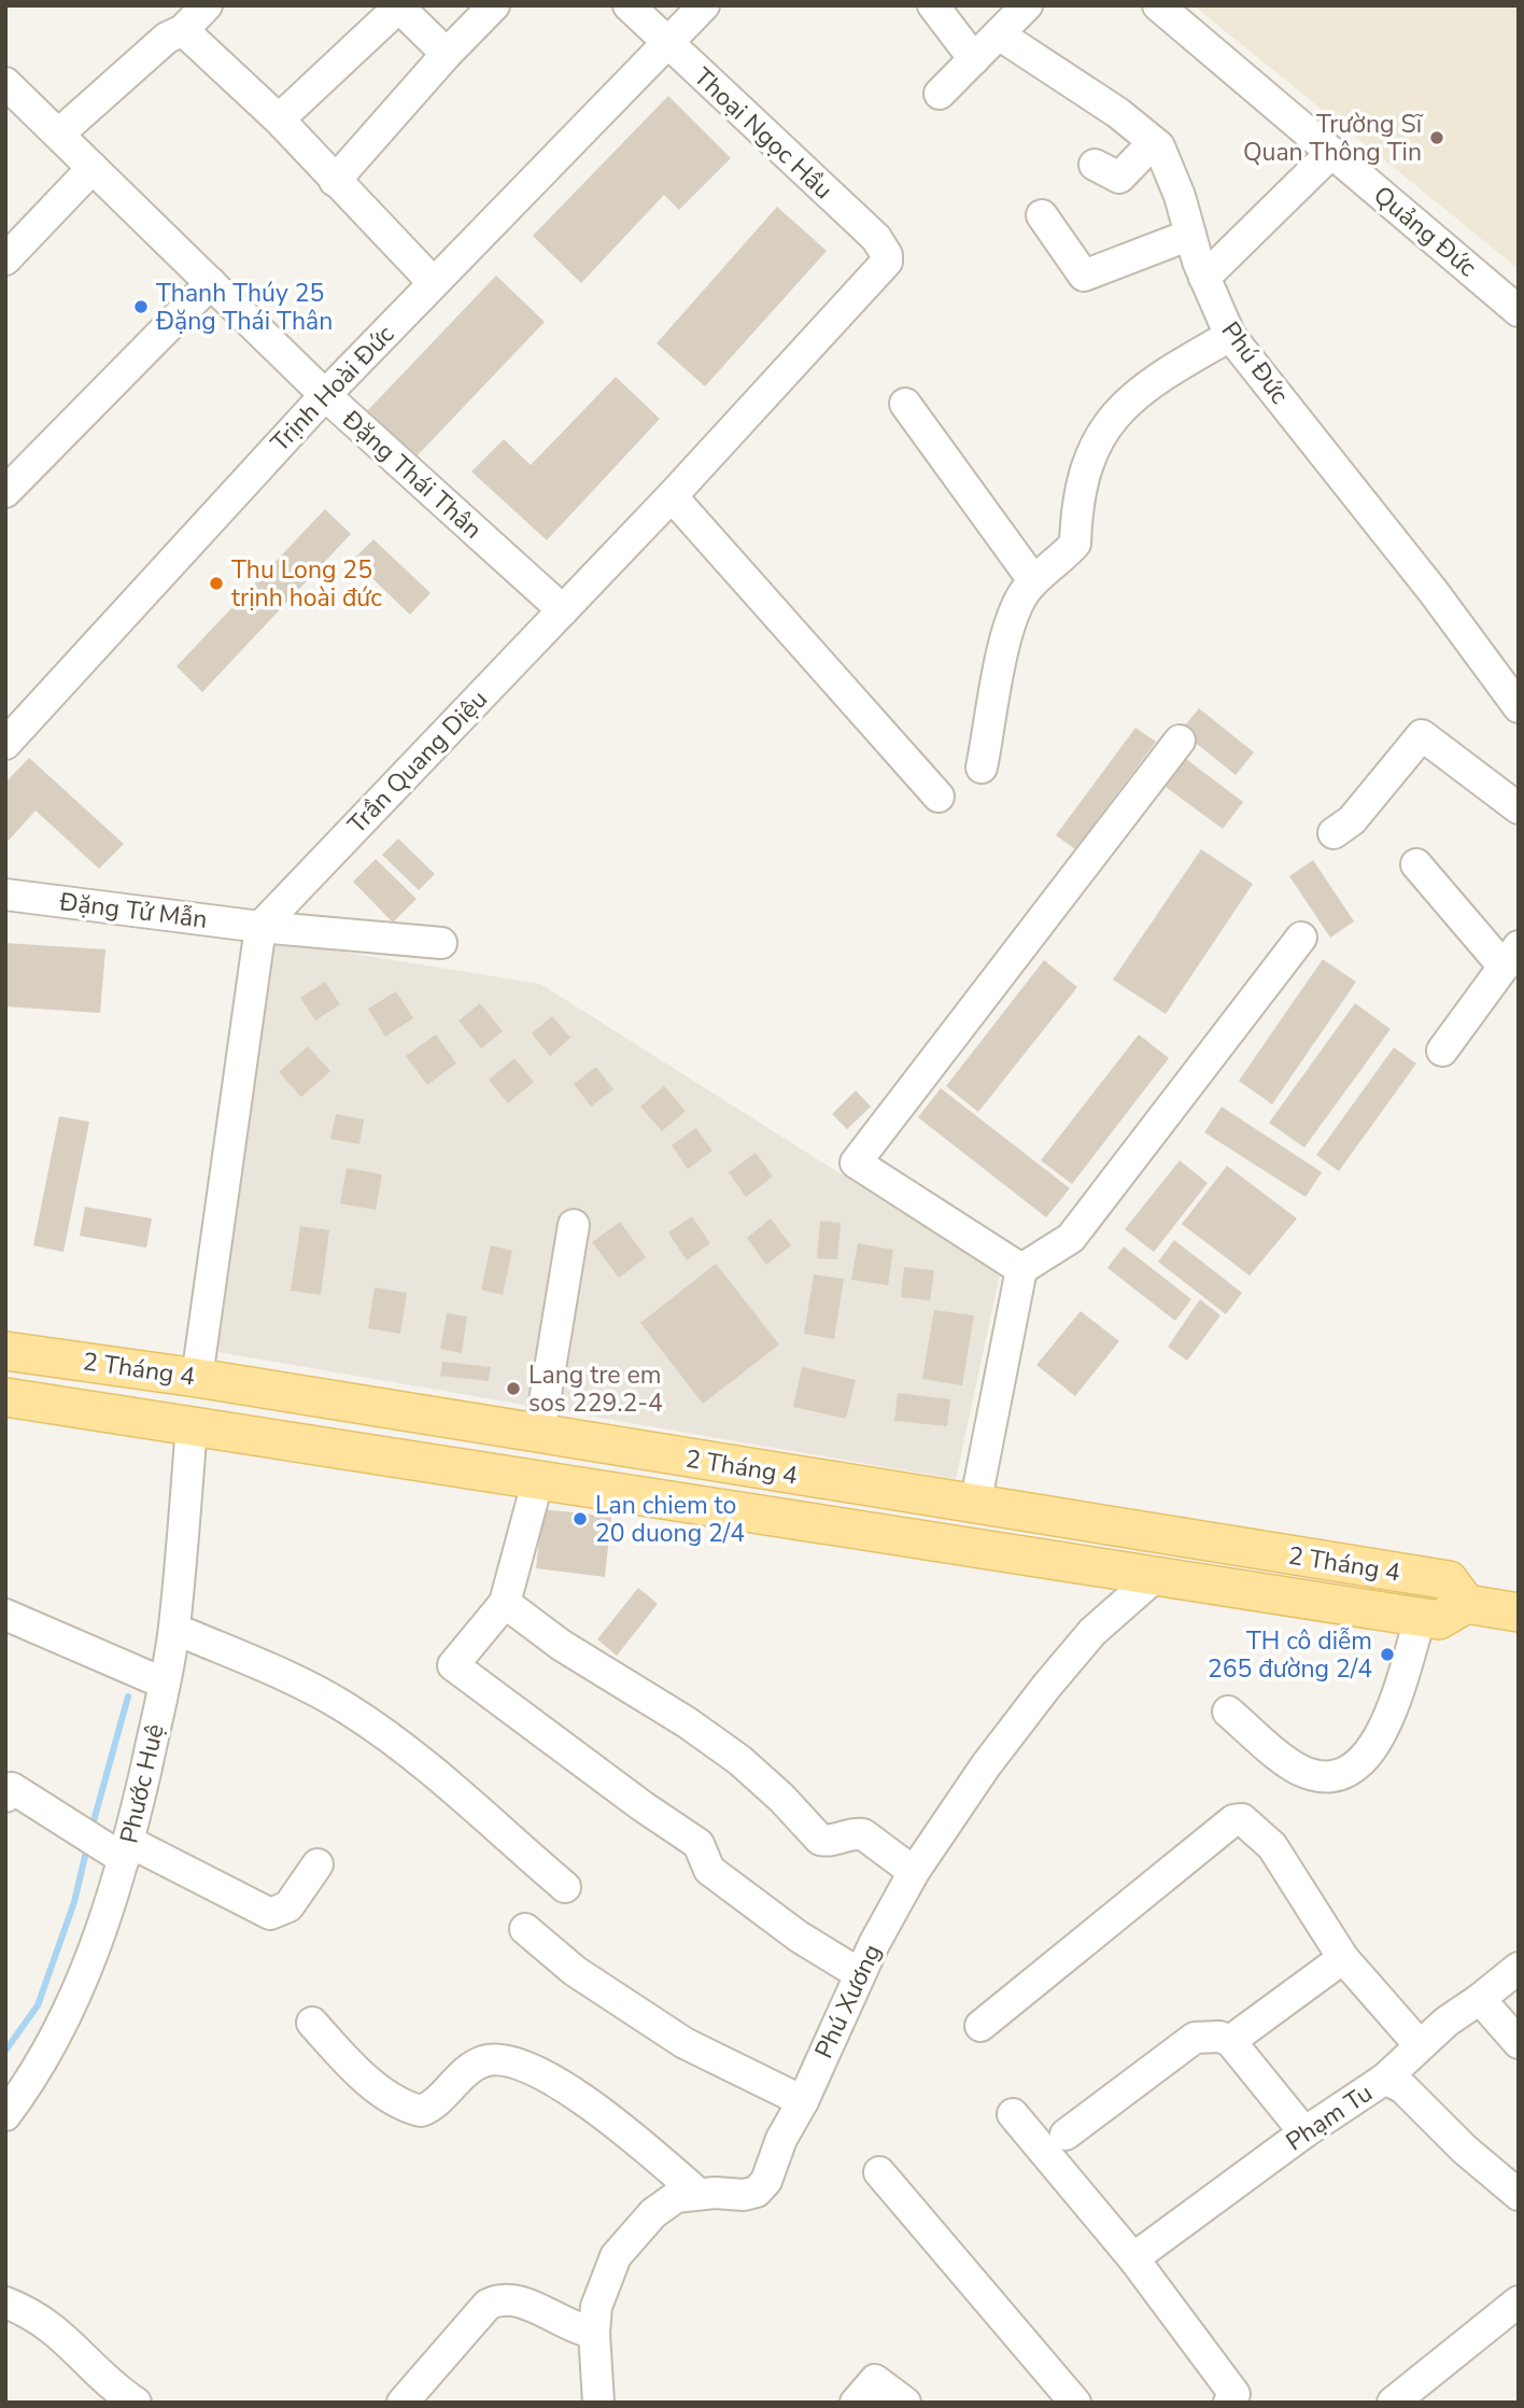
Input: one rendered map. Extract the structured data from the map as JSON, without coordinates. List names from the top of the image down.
{
  "streets": {
    "main road": ["2 Tháng 4"],
    "street": [
      "Thoại Ngọc Hầu",
      "Quảng Đức",
      "Phú Đức",
      "Trịnh Hoài Đức",
      "Đặng Thái Thân",
      "Trần Quang Diệu",
      "Đặng Tử Mẫn",
      "Phước Huệ",
      "Phú Xương",
      "Phạm Tu"
    ]
  },
  "crossings": [
    ["Thoại Ngọc Hầu", "Trịnh Hoài Đức"],
    ["Thoại Ngọc Hầu", "Trần Quang Diệu"],
    ["Trịnh Hoài Đức", "Đặng Thái Thân"],
    ["Đặng Thái Thân", "Trần Quang Diệu"],
    ["Trần Quang Diệu", "Đặng Tử Mẫn"],
    ["2 Tháng 4", "Phước Huệ"],
    ["2 Tháng 4", "Phú Xương"]
  ],
  "places": [
    "Trường Sĩ Quan Thông Tin",
    "Thanh Thúy 25 Đặng Thái Thân",
    "Thu Long 25 trịnh hoài đức",
    "Lang tre em sos 229.2-4",
    "Lan chiem to 20 duong 2/4",
    "TH cô diễm 265 đường 2/4"
  ]
}
